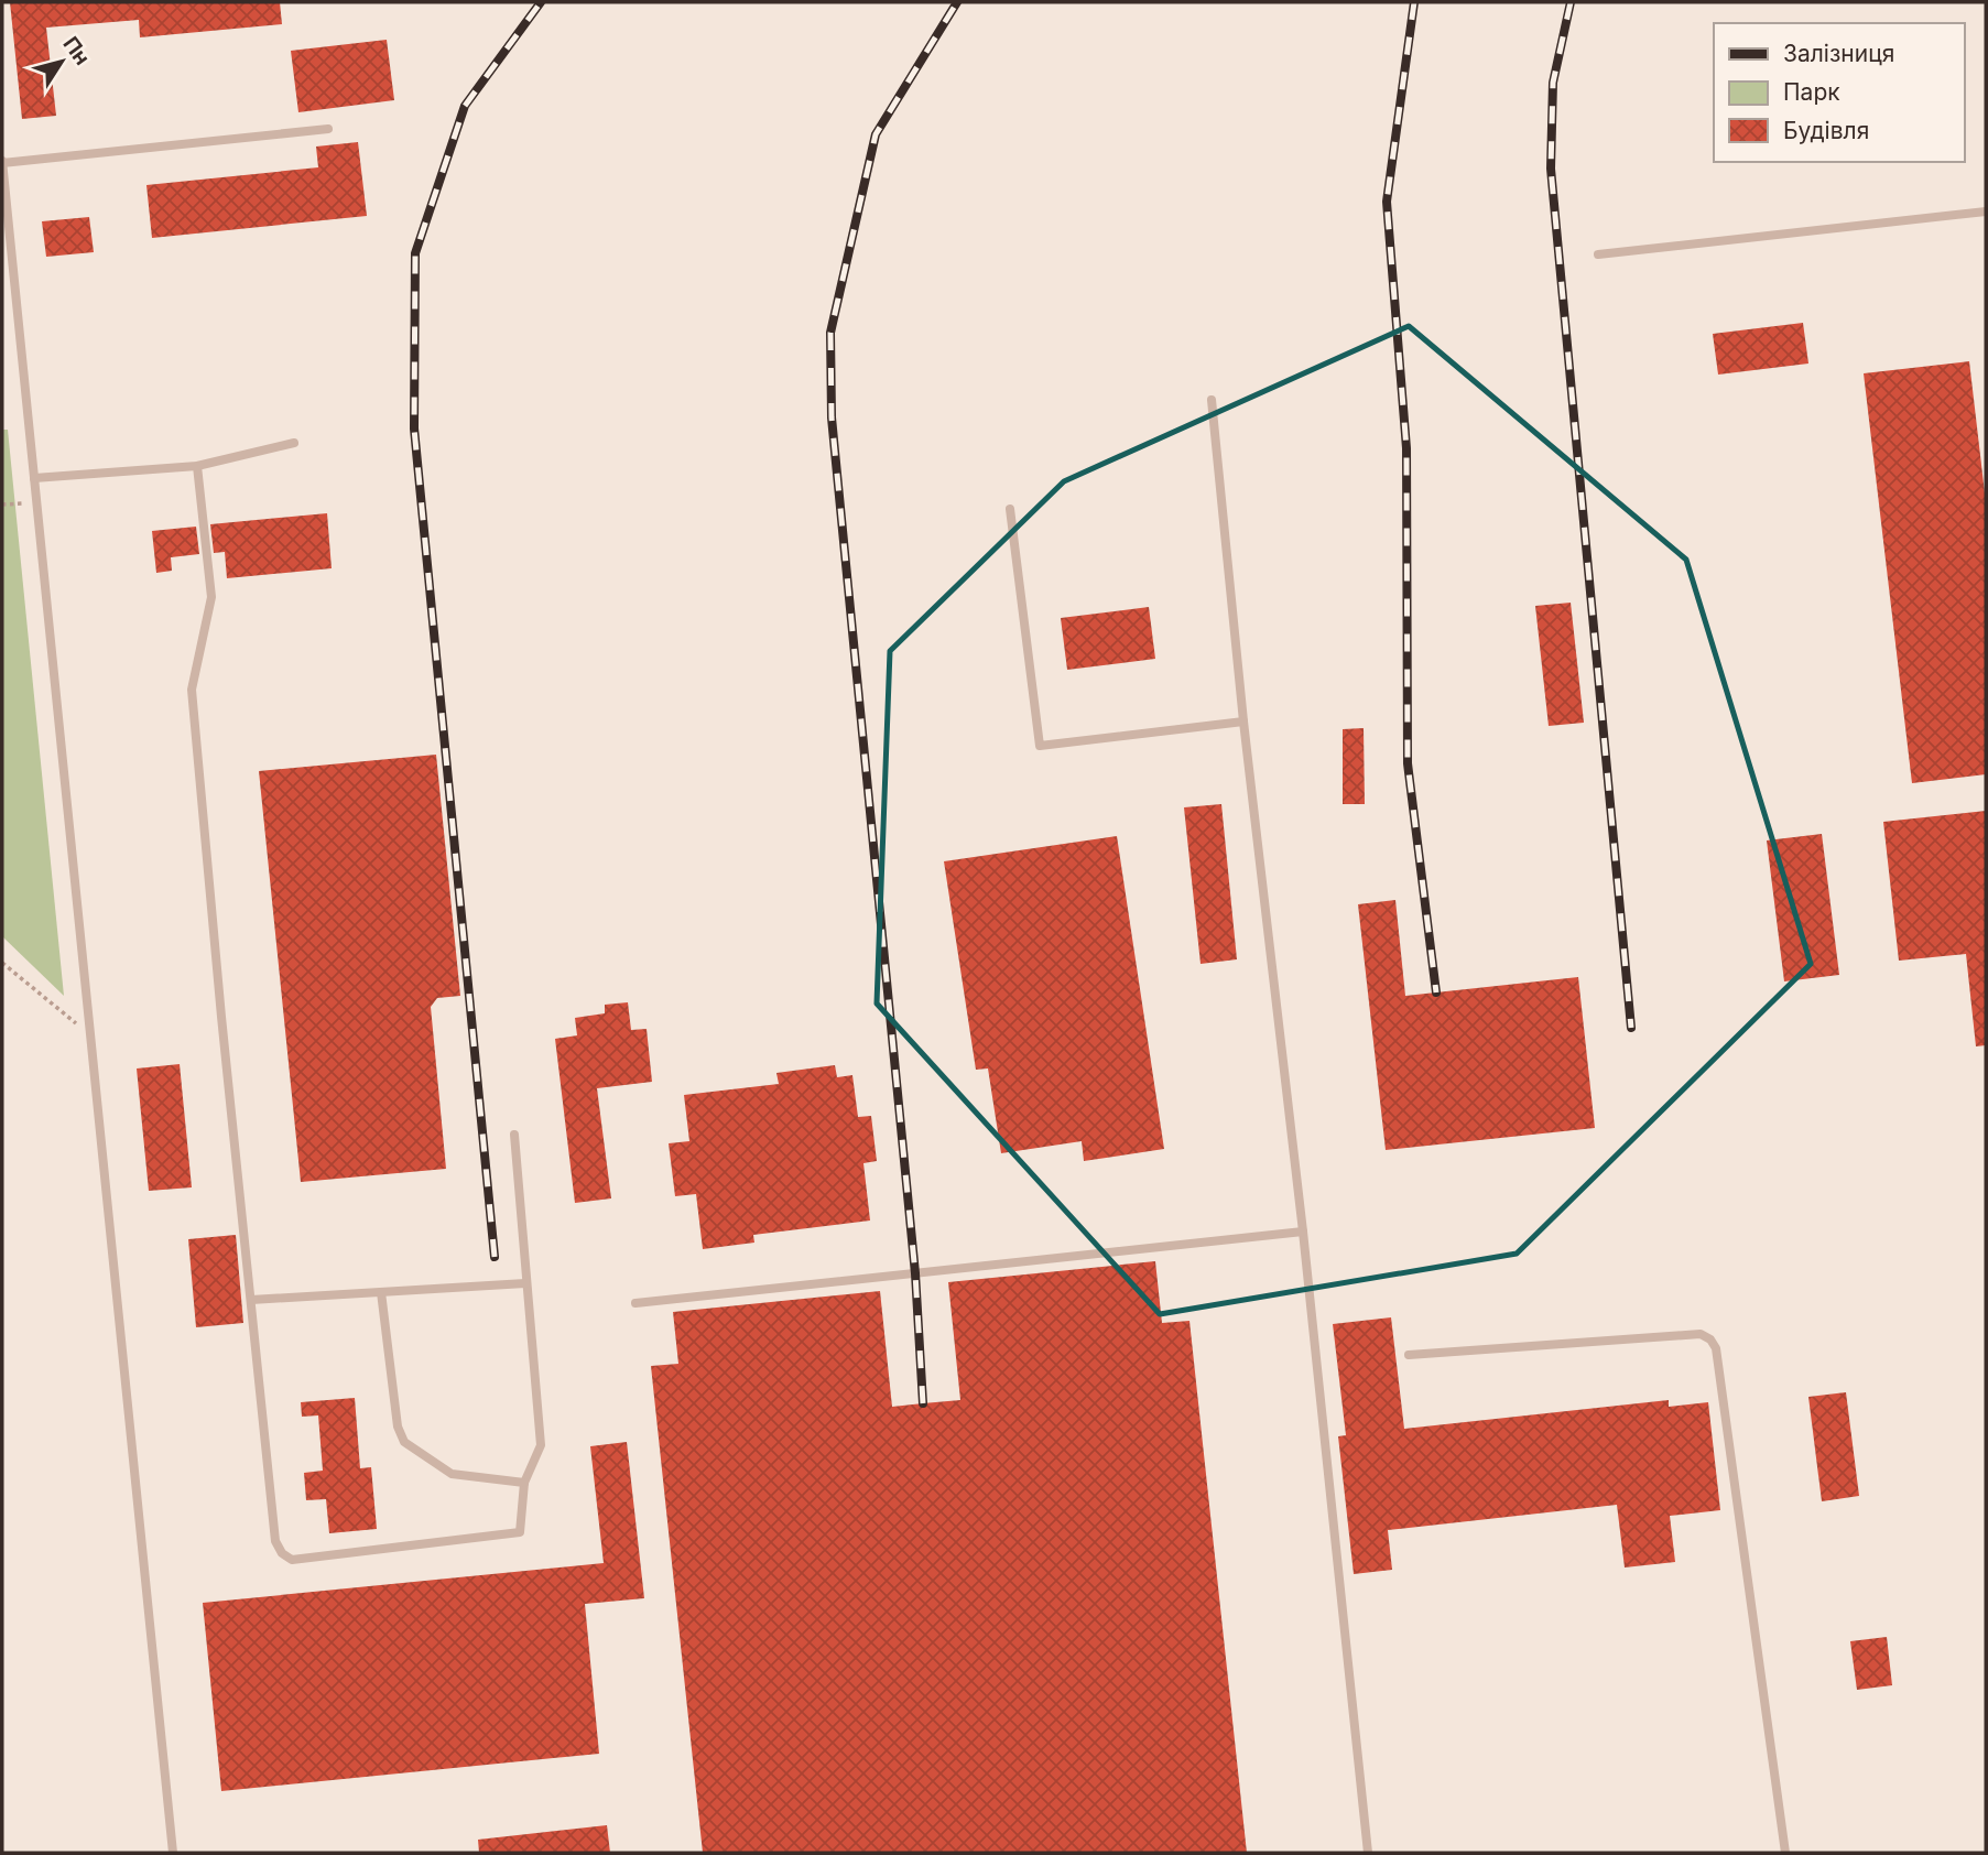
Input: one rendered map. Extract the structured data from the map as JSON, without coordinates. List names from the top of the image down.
{
  "legend": ["Залізниця", "Парк", "Будівля"],
  "north": "top right"
}
